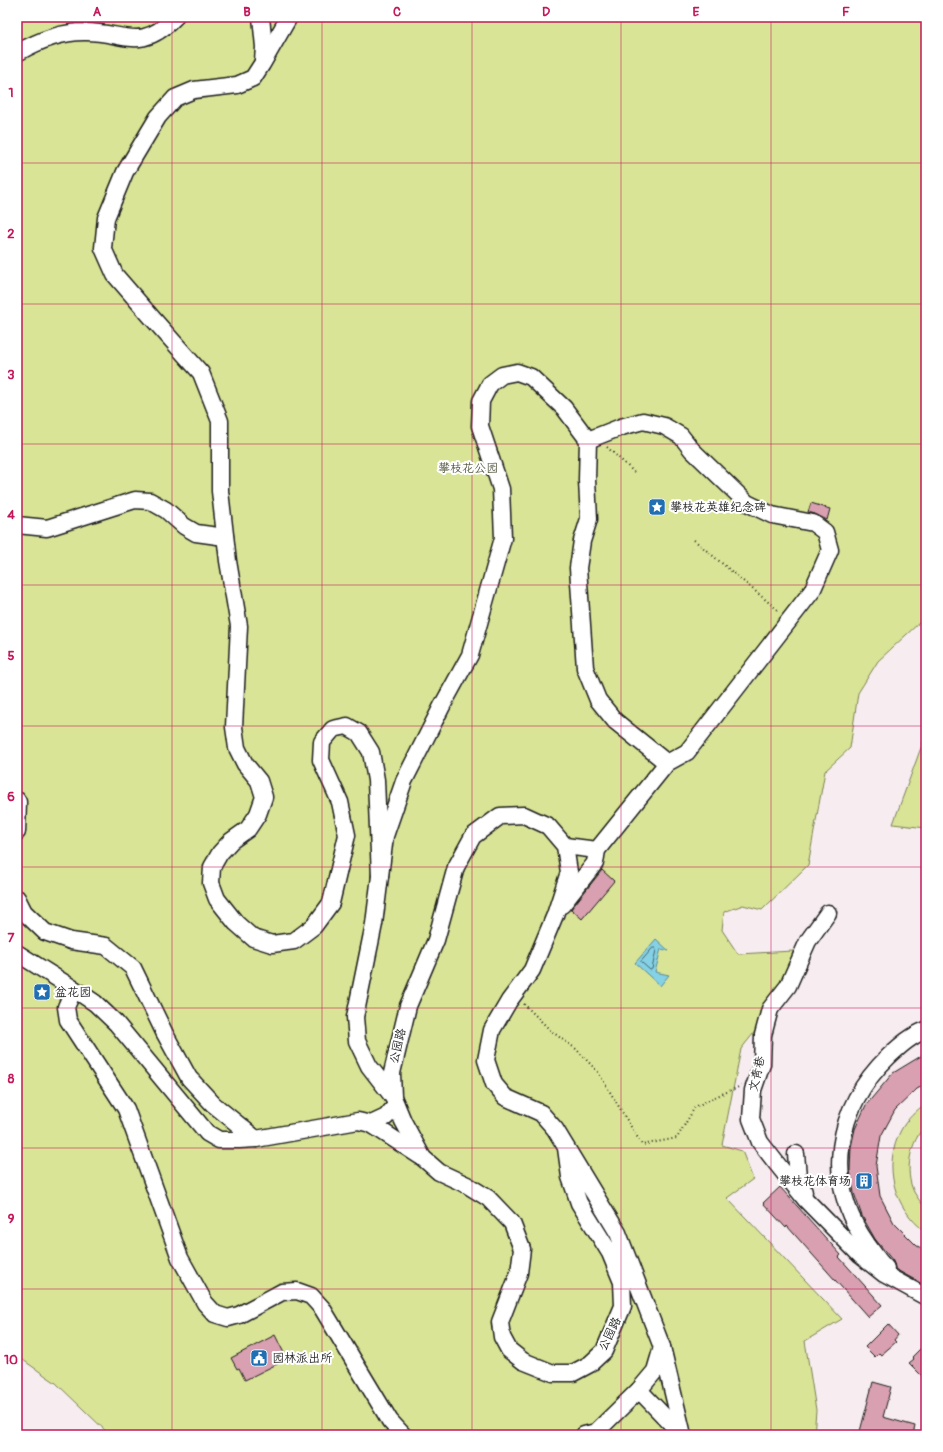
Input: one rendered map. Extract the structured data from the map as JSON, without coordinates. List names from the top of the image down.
{
  "streets": {
    "street": ["公园路", "文青巷"]
  },
  "parks": ["攀枝花公园"],
  "places": {
    "place": ["攀枝花英雄纪念碑", "盆花园"],
    "building": ["攀枝花体育场"],
    "public building": ["园林派出所"]
  },
  "grid": {
    "columns": [
      "A",
      "B",
      "C",
      "D",
      "E",
      "F"
    ],
    "rows": [
      "1",
      "2",
      "3",
      "4",
      "5",
      "6",
      "7",
      "8",
      "9",
      "10"
    ]
  }
}
